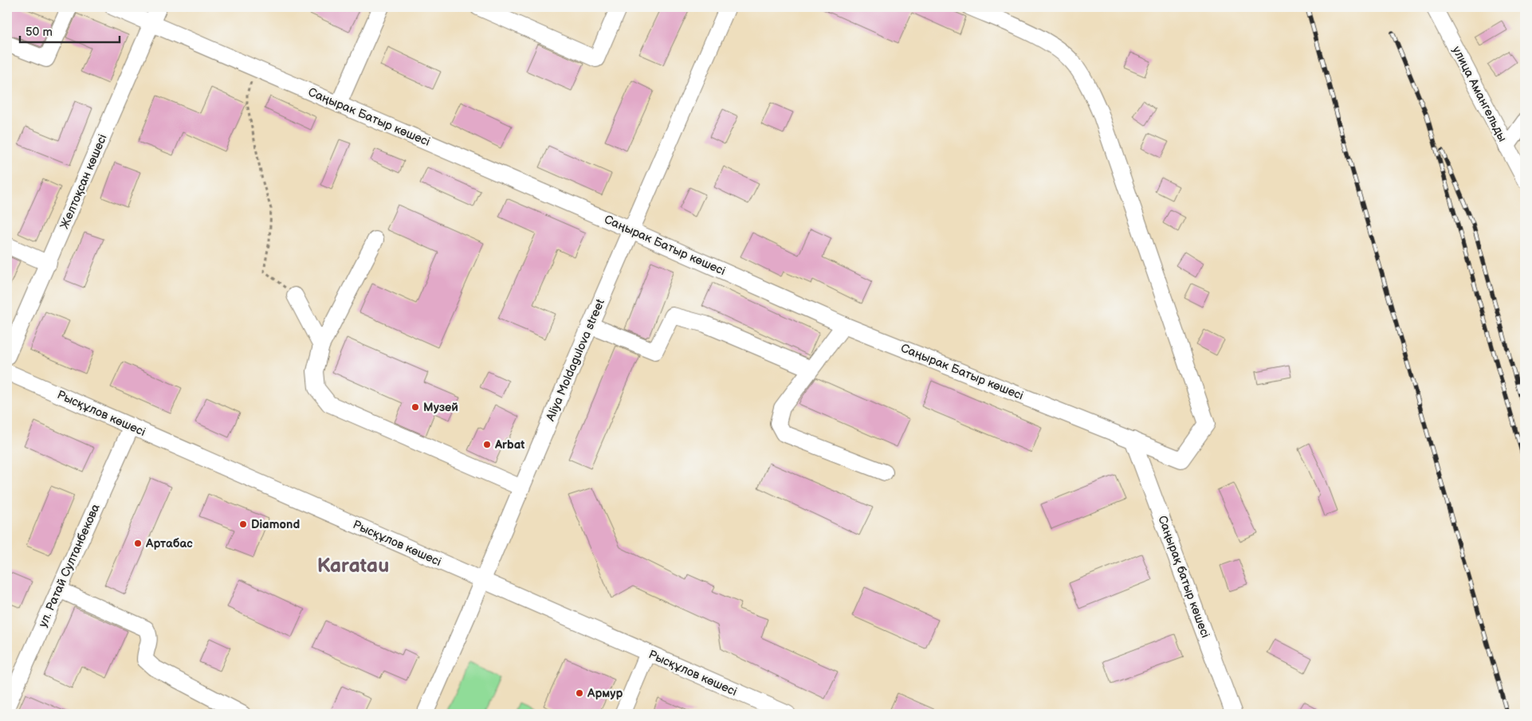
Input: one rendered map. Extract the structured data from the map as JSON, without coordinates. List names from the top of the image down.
{
  "streets": {
    "street": [
      "улица Амангельды",
      "Саңырак Батыр көшесі",
      "Желтоқсан көшесі",
      "Aliya Moldagulova street",
      "Рысқұлов көшесі",
      "ул. Ратай Султанбекова",
      "Саңырақ батыр көшесі"
    ]
  },
  "crossings": [
    ["Саңырак Батыр көшесі", "Желтоқсан көшесі"],
    ["Саңырак Батыр көшесі", "Aliya Moldagulova street"],
    ["Саңырак Батыр көшесі", "Саңырақ батыр көшесі"],
    ["Aliya Moldagulova street", "Рысқұлов көшесі"],
    ["Рысқұлов көшесі", "ул. Ратай Султанбекова"]
  ],
  "districts": ["Karatau"],
  "places": [
    "Музей",
    "Arbat",
    "Diamond",
    "Артабас",
    "Армур"
  ],
  "scale_bar": "50 m"
}
